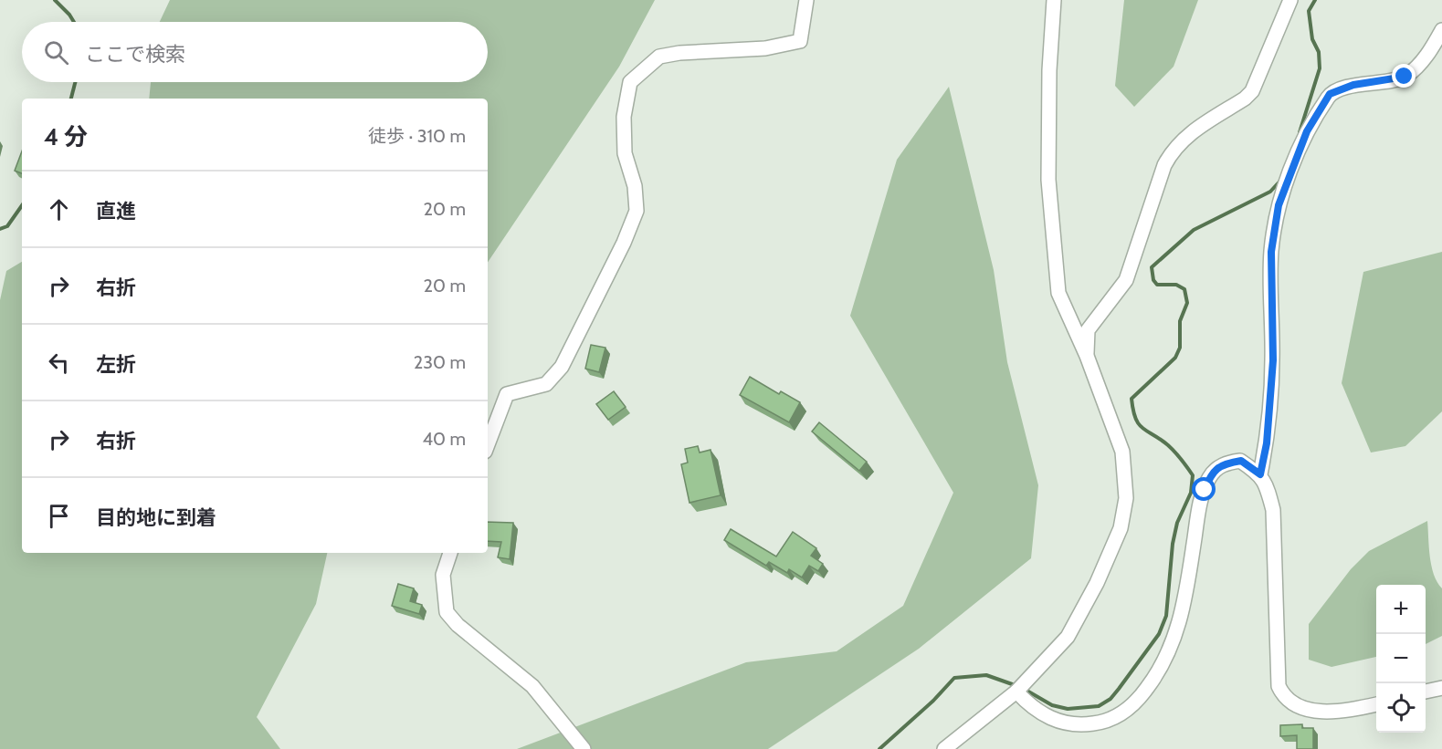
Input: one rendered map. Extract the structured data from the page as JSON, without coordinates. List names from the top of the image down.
{
  "page": {
    "search": "ここで検索",
    "heading": ["4 分", "徒歩 · 310 m"],
    "list": [
      ["直進", "20 m"],
      ["右折", "20 m"],
      ["左折", "230 m"],
      ["右折", "40 m"],
      "目的地に到着"
    ],
    "map_buttons": ["+", "−"]
  }
}
